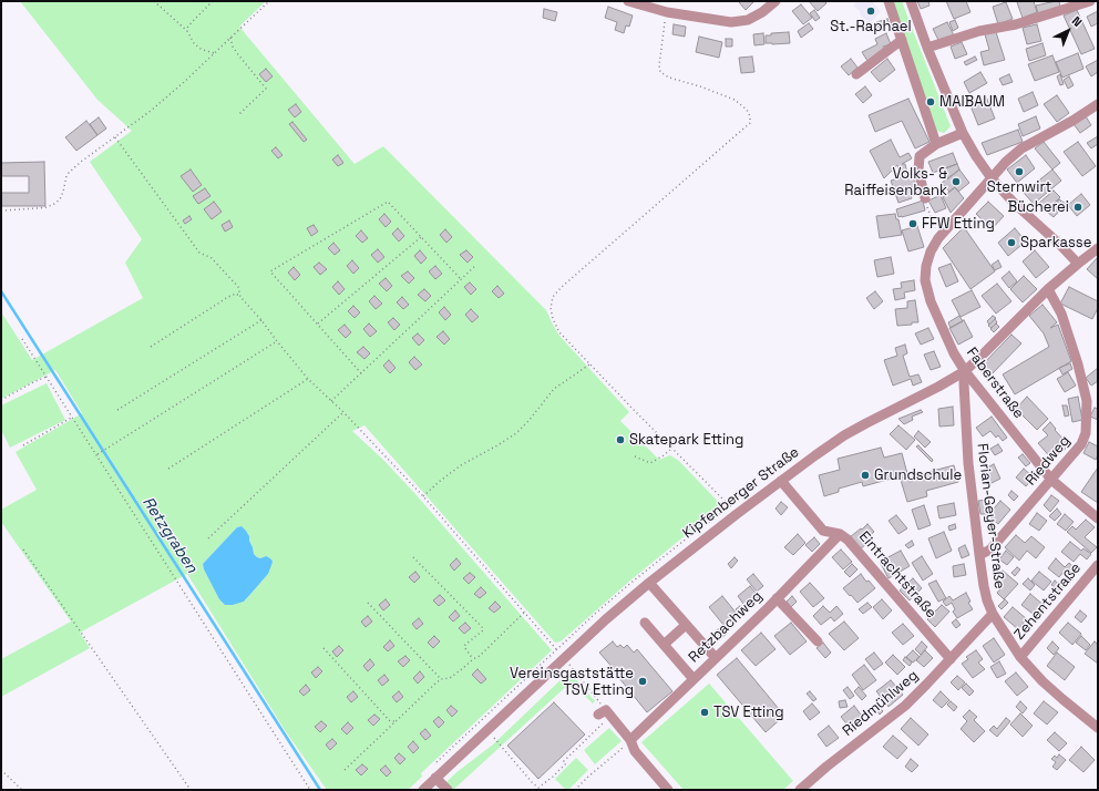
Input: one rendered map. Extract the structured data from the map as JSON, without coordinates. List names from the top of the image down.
{
  "streets": {
    "street": [
      "Faberstraße",
      "Riedweg",
      "Kipfenberger Straße",
      "Florian-Geyer-Straße",
      "Eintrachtstraße",
      "Zehentstraße",
      "Retzbachweg",
      "Riedmühlweg"
    ]
  },
  "crossings": [
    ["Faberstraße", "Riedweg"],
    ["Faberstraße", "Kipfenberger Straße"],
    ["Faberstraße", "Florian-Geyer-Straße"],
    ["Riedweg", "Kipfenberger Straße"],
    ["Riedweg", "Florian-Geyer-Straße"],
    ["Kipfenberger Straße", "Florian-Geyer-Straße"],
    ["Kipfenberger Straße", "Eintrachtstraße"],
    ["Florian-Geyer-Straße", "Zehentstraße"],
    ["Florian-Geyer-Straße", "Riedmühlweg"],
    ["Eintrachtstraße", "Retzbachweg"],
    ["Eintrachtstraße", "Riedmühlweg"]
  ],
  "water": ["Retzgraben"],
  "places": [
    "St.-Raphael",
    "MAIBAUM",
    "Sternwirt",
    "Volks- & Raiffeisenbank",
    "Bücherei",
    "FFW Etting",
    "Sparkasse",
    "Skatepark Etting",
    "Grundschule",
    "Vereinsgaststätte TSV Etting",
    "TSV Etting"
  ],
  "north": "top right"
}
